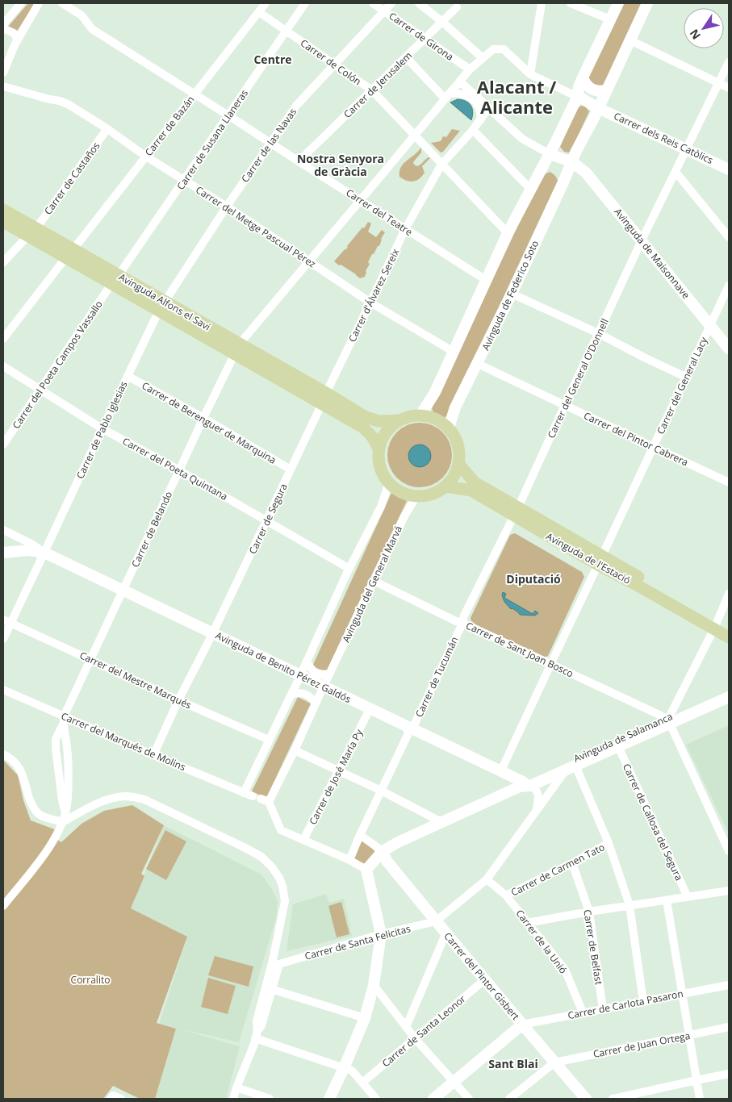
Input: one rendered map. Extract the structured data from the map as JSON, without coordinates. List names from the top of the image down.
{
  "streets": {
    "main road": ["Avinguda Alfons el Savi", "Avinguda de l'Estació"],
    "street": [
      "Carrer de Girona",
      "Carrer de Colón",
      "Carrer de Jerusalem",
      "Carrer de Bazán",
      "Carrer dels Reis Catòlics",
      "Carrer de Susana Llaneras",
      "Carrer de las Navas",
      "Carrer de Castaños",
      "Carrer del Teatre",
      "Carrer del Metge Pascual Pérez",
      "Avinguda de Maisonnave",
      "Carrer d'Álvarez Sereix",
      "Avinguda de Federico Soto",
      "Carrer del Poeta Campos Vassallo",
      "Carrer del General O'Donnell",
      "Carrer del General Lacy",
      "Carrer de Berenguer de Marquina",
      "Carrer de Pablo Iglesias",
      "Carrer del Pintor Cabrera",
      "Carrer del Poeta Quintana",
      "Carrer de Segura",
      "Carrer de Belando",
      "Avinguda del General Marvá",
      "Carrer de Sant Joan Bosco",
      "Avinguda de Benito Pérez Galdós",
      "Carrer de Tucumán",
      "Carrer del Mestre Marqués",
      "Avinguda de Salamanca",
      "Carrer del Marqués de Molins",
      "Carrer de José María Py",
      "Carrer de Callosa del Segura",
      "Carrer de Carmen Tato",
      "Carrer de la Unió",
      "Carrer de Santa Felicitas",
      "Carrer de Belfast",
      "Carrer del Pintor Gisbert",
      "Carrer de Carlota Pasaron",
      "Carrer de Santa Leonor",
      "Carrer de Juan Ortega"
    ]
  },
  "crossings": [
    ["Carrer de Girona", "Carrer de Jerusalem"],
    ["Carrer de Girona", "Carrer de las Navas"],
    ["Carrer de Girona", "Carrer de Belando"],
    ["Carrer de Colón", "Carrer de Jerusalem"],
    ["Carrer de Colón", "Carrer de Bazán"],
    ["Carrer de Colón", "Carrer de Susana Llaneras"],
    ["Carrer de Colón", "Carrer de las Navas"],
    ["Carrer de Colón", "Carrer d'Álvarez Sereix"],
    ["Carrer de Colón", "Carrer de Belando"],
    ["Carrer de Jerusalem", "Carrer del Teatre"],
    ["Carrer de Bazán", "Carrer del Teatre"],
    ["Carrer de Bazán", "Carrer del Metge Pascual Pérez"],
    ["Carrer de Bazán", "Avinguda Alfons el Savi"],
    ["Carrer dels Reis Catòlics", "Avinguda de Federico Soto"],
    ["Carrer dels Reis Catòlics", "Carrer del General O'Donnell"],
    ["Carrer dels Reis Catòlics", "Carrer de Belando"],
    ["Carrer de Susana Llaneras", "Carrer del Teatre"],
    ["Carrer de Susana Llaneras", "Carrer del Metge Pascual Pérez"],
    ["Carrer de Susana Llaneras", "Avinguda Alfons el Savi"],
    ["Carrer de Susana Llaneras", "Carrer del Poeta Campos Vassallo"],
    ["Carrer de las Navas", "Carrer del Teatre"],
    ["Carrer de las Navas", "Carrer del Metge Pascual Pérez"],
    ["Carrer de las Navas", "Avinguda Alfons el Savi"],
    ["Carrer de las Navas", "Carrer de Pablo Iglesias"],
    ["Carrer de Castaños", "Carrer del Metge Pascual Pérez"],
    ["Carrer de Castaños", "Avinguda Alfons el Savi"],
    ["Carrer del Teatre", "Carrer d'Álvarez Sereix"],
    ["Carrer del Teatre", "Carrer de Belando"],
    ["Carrer del Metge Pascual Pérez", "Carrer d'Álvarez Sereix"],
    ["Carrer del Metge Pascual Pérez", "Carrer de Belando"],
    ["Avinguda de Maisonnave", "Avinguda de Federico Soto"],
    ["Avinguda de Maisonnave", "Carrer del General O'Donnell"],
    ["Avinguda de Maisonnave", "Carrer del General Lacy"],
    ["Carrer d'Álvarez Sereix", "Avinguda Alfons el Savi"],
    ["Carrer d'Álvarez Sereix", "Carrer de Segura"],
    ["Avinguda de Federico Soto", "Avinguda Alfons el Savi"],
    ["Avinguda de Federico Soto", "Carrer del Pintor Cabrera"],
    ["Avinguda de Federico Soto", "Avinguda de l'Estació"],
    ["Avinguda de Federico Soto", "Avinguda del General Marvá"],
    ["Avinguda Alfons el Savi", "Carrer del Poeta Campos Vassallo"],
    ["Avinguda Alfons el Savi", "Carrer de Pablo Iglesias"],
    ["Avinguda Alfons el Savi", "Carrer de Segura"],
    ["Avinguda Alfons el Savi", "Carrer de Belando"],
    ["Avinguda Alfons el Savi", "Avinguda de l'Estació"],
    ["Avinguda Alfons el Savi", "Avinguda del General Marvá"],
    ["Carrer del Poeta Campos Vassallo", "Carrer del Poeta Quintana"],
    ["Carrer del General O'Donnell", "Carrer del Pintor Cabrera"],
    ["Carrer del General O'Donnell", "Avinguda de l'Estació"],
    ["Carrer del General O'Donnell", "Carrer de Tucumán"],
    ["Carrer del General Lacy", "Carrer del Pintor Cabrera"],
    ["Carrer del General Lacy", "Avinguda de l'Estació"],
    ["Carrer del General Lacy", "Carrer de Sant Joan Bosco"],
    ["Carrer del General Lacy", "Avinguda de Benito Pérez Galdós"],
    ["Carrer de Berenguer de Marquina", "Carrer de Pablo Iglesias"],
    ["Carrer de Berenguer de Marquina", "Carrer de Segura"],
    ["Carrer de Berenguer de Marquina", "Carrer de Belando"],
    ["Carrer de Pablo Iglesias", "Carrer del Poeta Quintana"],
    ["Carrer de Pablo Iglesias", "Avinguda de Benito Pérez Galdós"],
    ["Carrer de Pablo Iglesias", "Carrer del Mestre Marqués"],
    ["Carrer del Poeta Quintana", "Carrer de Segura"],
    ["Carrer del Poeta Quintana", "Carrer de Belando"],
    ["Carrer de Segura", "Avinguda de Benito Pérez Galdós"],
    ["Carrer de Segura", "Carrer del Mestre Marqués"],
    ["Carrer de Segura", "Carrer del Marqués de Molins"],
    ["Carrer de Belando", "Avinguda de Benito Pérez Galdós"],
    ["Carrer de Belando", "Carrer del Mestre Marqués"],
    ["Carrer de Belando", "Carrer del Marqués de Molins"],
    ["Avinguda de l'Estació", "Avinguda del General Marvá"],
    ["Avinguda de l'Estació", "Carrer de Tucumán"],
    ["Avinguda del General Marvá", "Carrer de Sant Joan Bosco"],
    ["Avinguda del General Marvá", "Avinguda de Benito Pérez Galdós"],
    ["Carrer de Sant Joan Bosco", "Carrer de Tucumán"],
    ["Carrer de Sant Joan Bosco", "Avinguda de Salamanca"],
    ["Avinguda de Benito Pérez Galdós", "Carrer de Tucumán"],
    ["Avinguda de Benito Pérez Galdós", "Avinguda de Salamanca"],
    ["Avinguda de Benito Pérez Galdós", "Carrer de José María Py"],
    ["Avinguda de Salamanca", "Carrer de Callosa del Segura"],
    ["Avinguda de Salamanca", "Carrer del Pintor Gisbert"],
    ["Carrer de Carmen Tato", "Carrer de la Unió"],
    ["Carrer de Carmen Tato", "Carrer de Belfast"],
    ["Carrer de la Unió", "Carrer de Carlota Pasaron"],
    ["Carrer de Santa Felicitas", "Carrer del Pintor Gisbert"],
    ["Carrer de Belfast", "Carrer de Carlota Pasaron"],
    ["Carrer del Pintor Gisbert", "Carrer de Carlota Pasaron"],
    ["Carrer del Pintor Gisbert", "Carrer de Santa Leonor"],
    ["Carrer del Pintor Gisbert", "Carrer de Juan Ortega"]
  ],
  "districts": [
    "Centre",
    "Alacant / Alicante",
    "Nostra Senyora de Gràcia",
    "Diputació",
    "Sant Blai"
  ],
  "parks": ["Corralito"],
  "north": "bottom left"
}
